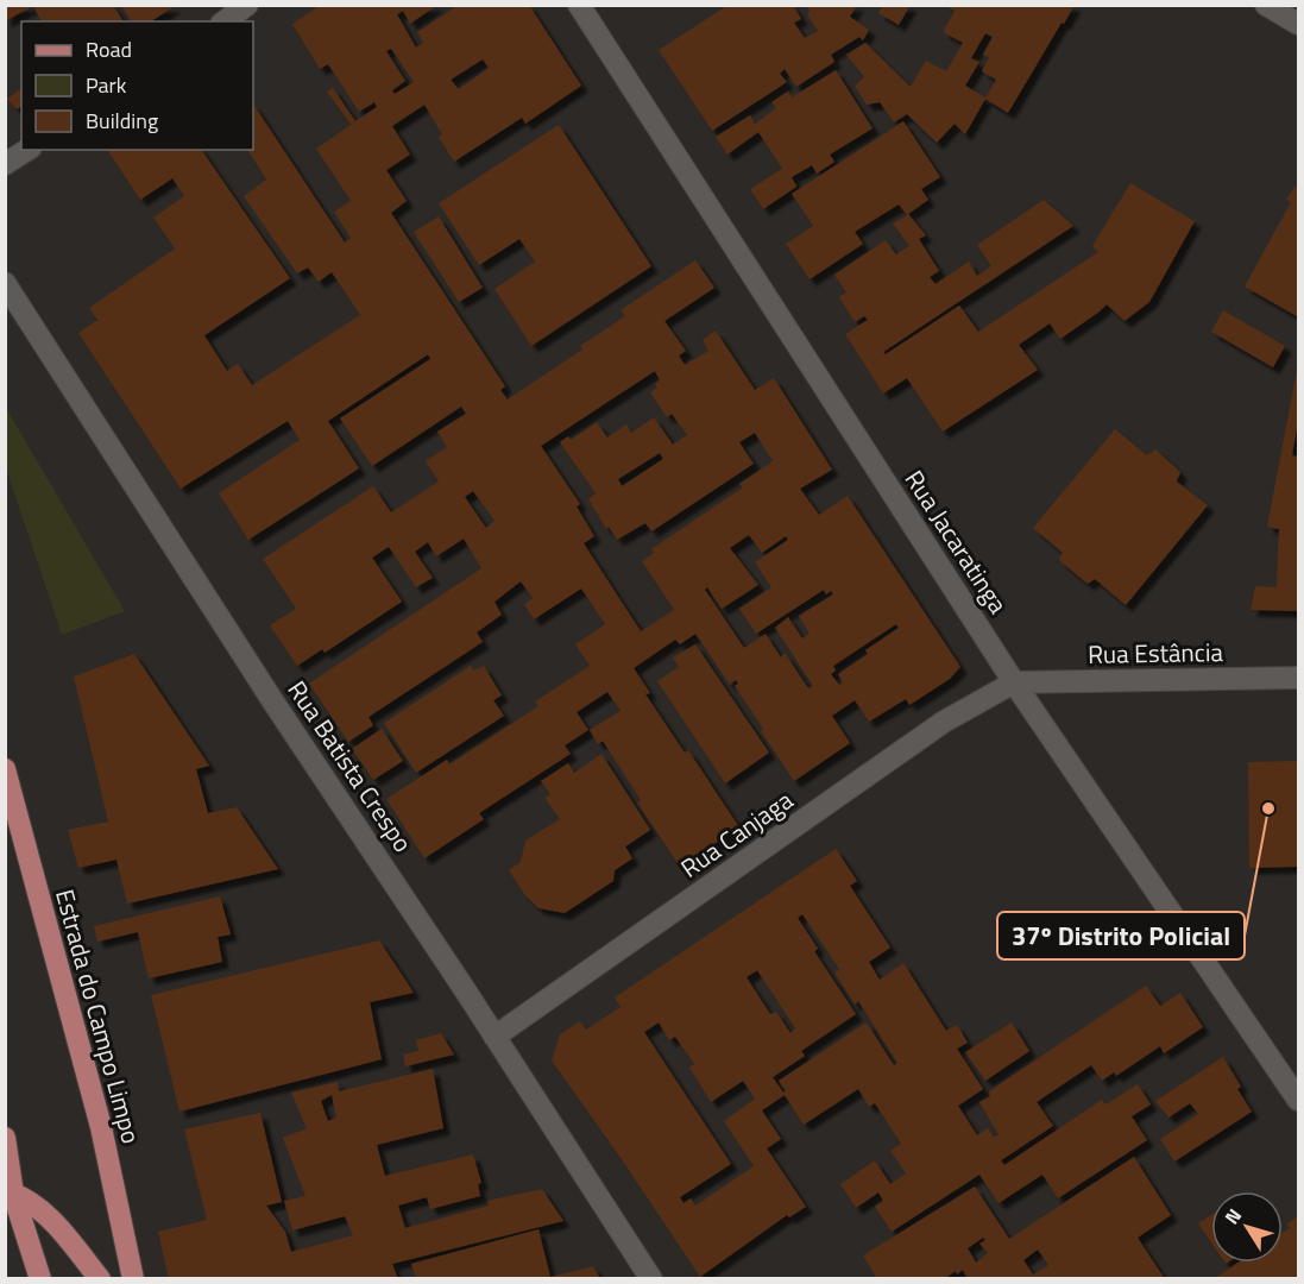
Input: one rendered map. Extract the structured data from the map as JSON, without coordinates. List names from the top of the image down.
{
  "streets": {
    "main road": ["Estrada do Campo Limpo"],
    "street": [
      "Rua Jacaratinga",
      "Rua Estância",
      "Rua Batista Crespo",
      "Rua Canjaga"
    ]
  },
  "crossings": [
    ["Rua Jacaratinga", "Rua Estância"],
    ["Rua Jacaratinga", "Rua Canjaga"],
    ["Rua Estância", "Rua Canjaga"],
    ["Rua Batista Crespo", "Rua Canjaga"]
  ],
  "places": ["37º Distrito Policial"],
  "legend": ["Road", "Park", "Building"],
  "north": "top left"
}
